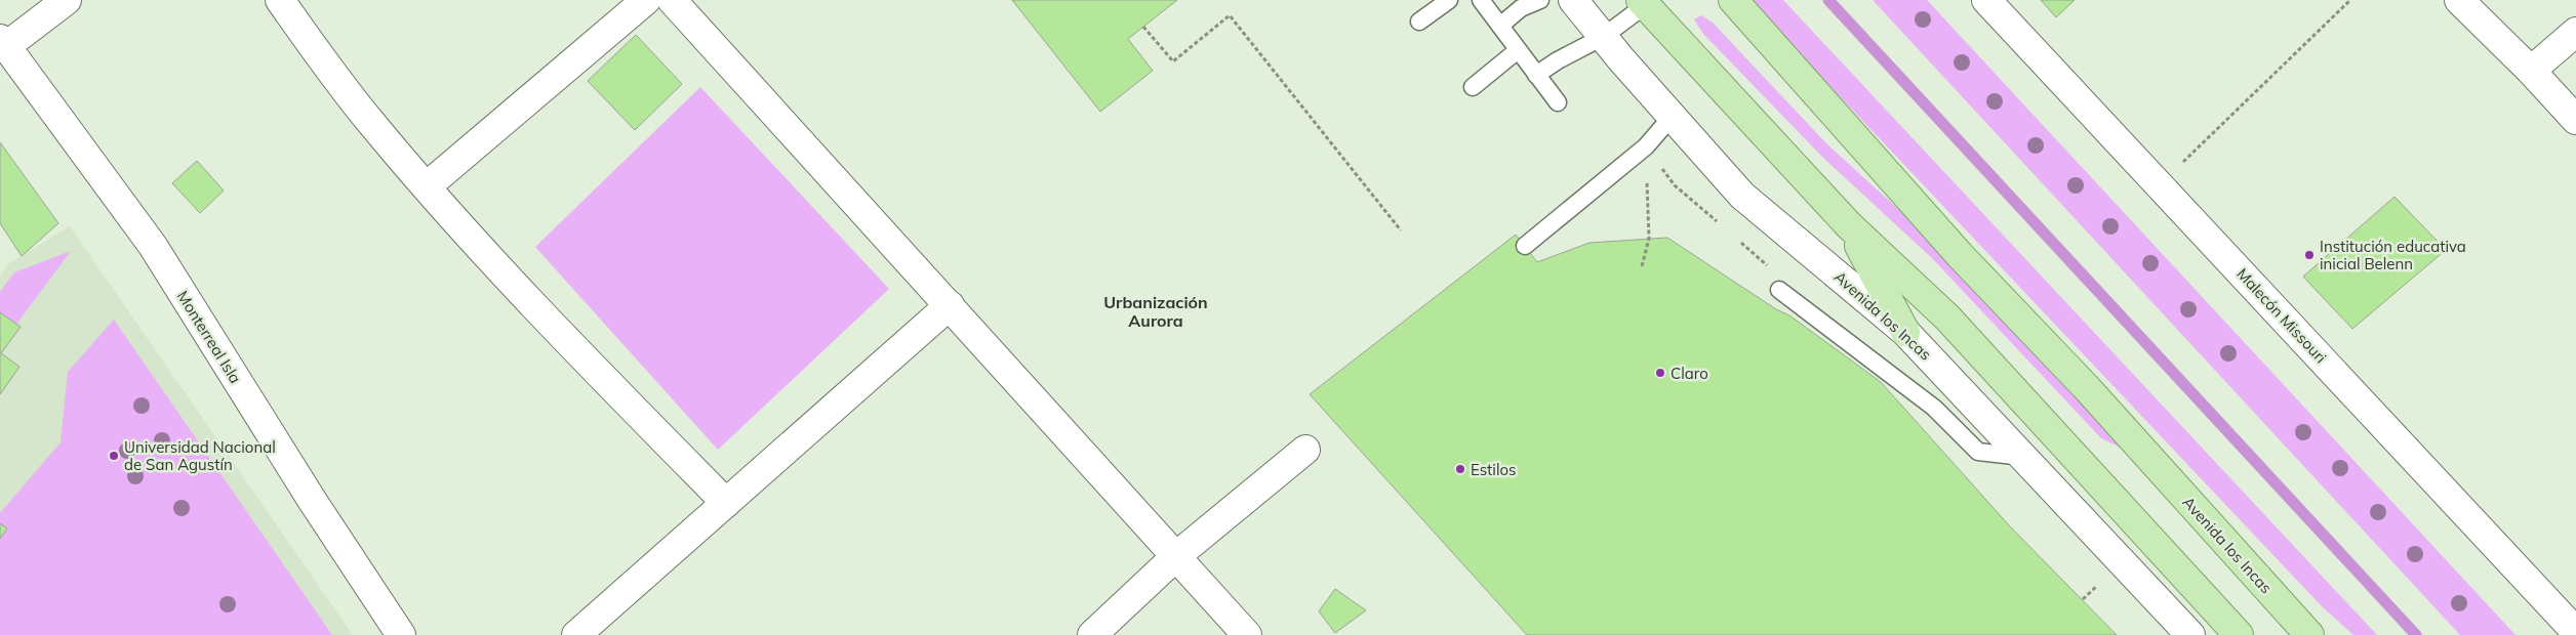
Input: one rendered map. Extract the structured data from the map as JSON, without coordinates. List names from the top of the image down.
{
  "streets": {
    "main road": ["Avenida los Incas"],
    "street": ["Malecón Missouri", "Monterreal Isla"]
  },
  "districts": ["Urbanización Aurora"],
  "places": [
    "Institución educativa inicial Belenn",
    "Claro",
    "Universidad Nacional de San Agustín",
    "Estilos"
  ]
}
